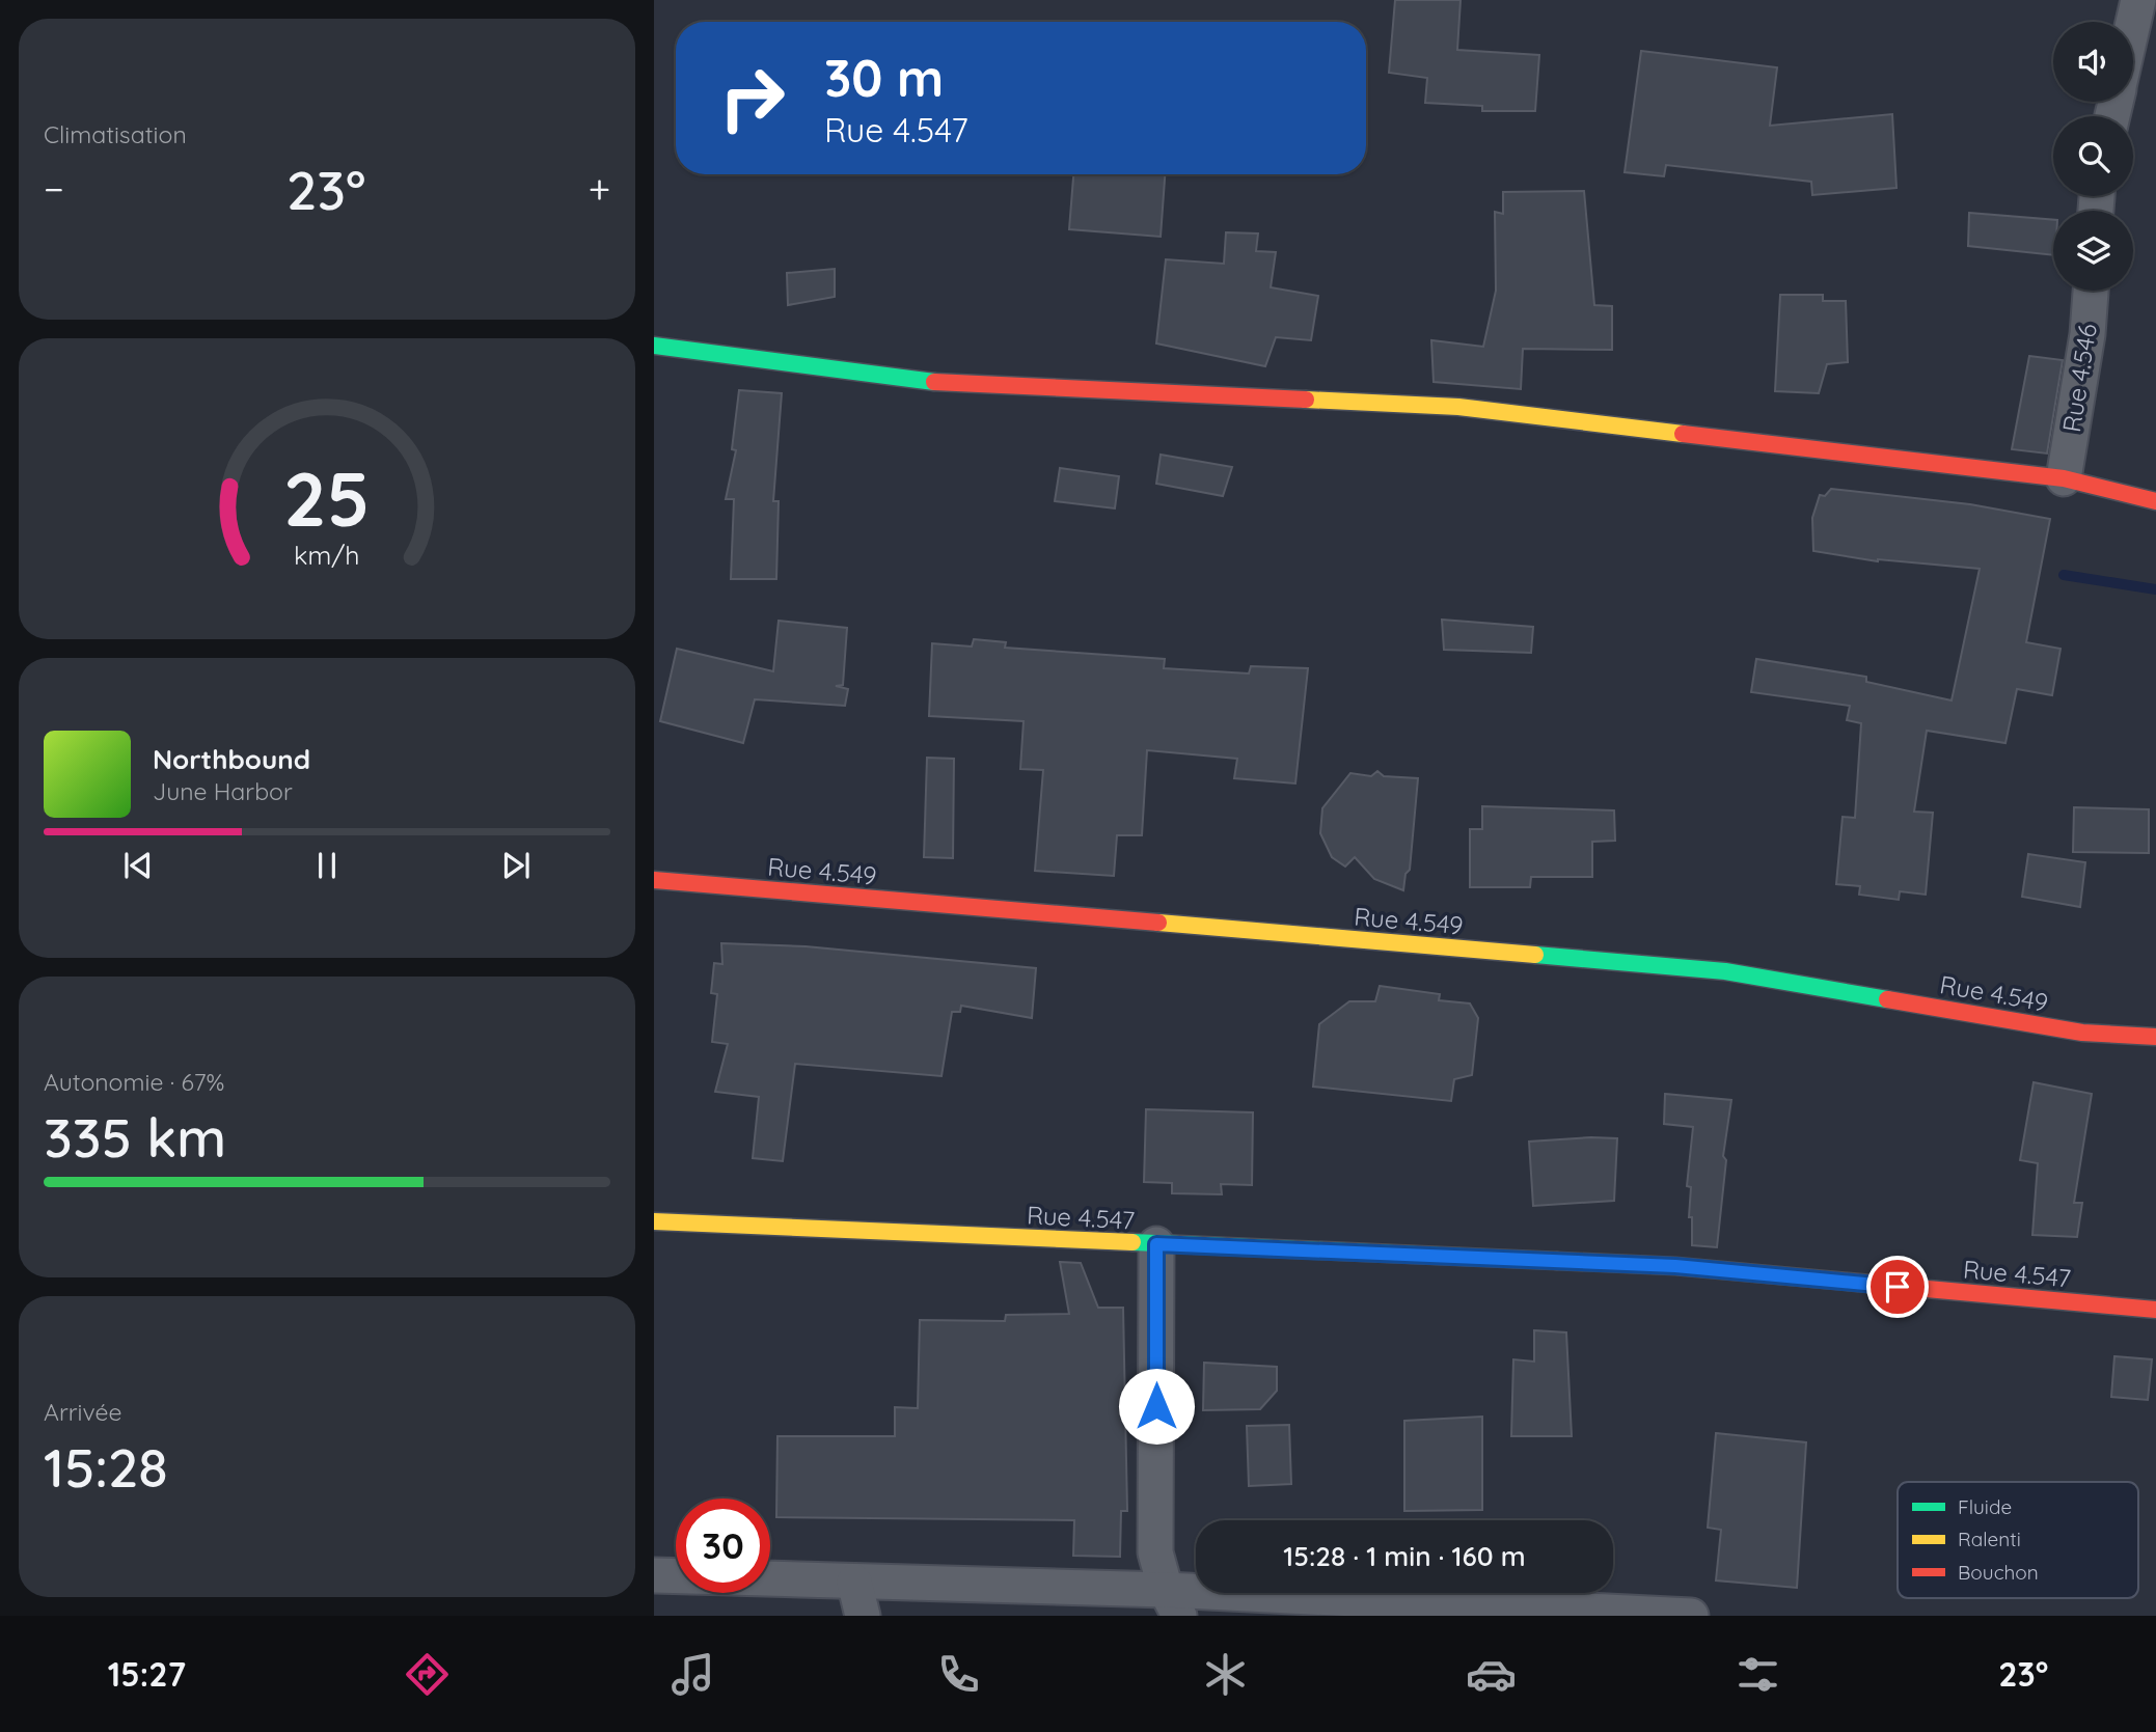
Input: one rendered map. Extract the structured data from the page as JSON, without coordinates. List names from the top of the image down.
{
  "streets": {
    "street": ["Rue 4.546", "Rue 4.549", "Rue 4.547"]
  },
  "legend": ["Fluide", "Ralenti", "Bouchon"],
  "page": {
    "tile": [
      "Climatisation",
      ["Autonomie · 67%", "335 km"],
      ["Arrivée", "15:28"]
    ],
    "turn": ["30 m", "Rue 4.547"],
    "heat": ["−", "23°", "+"],
    "song": ["Northbound", "June Harbor"],
    "limit": "30",
    "trip": "15:28 · 1 min · 160 m",
    "tabs": ["15:27", "23°"],
    "gauge": ["25", "km/h"]
  }
}
